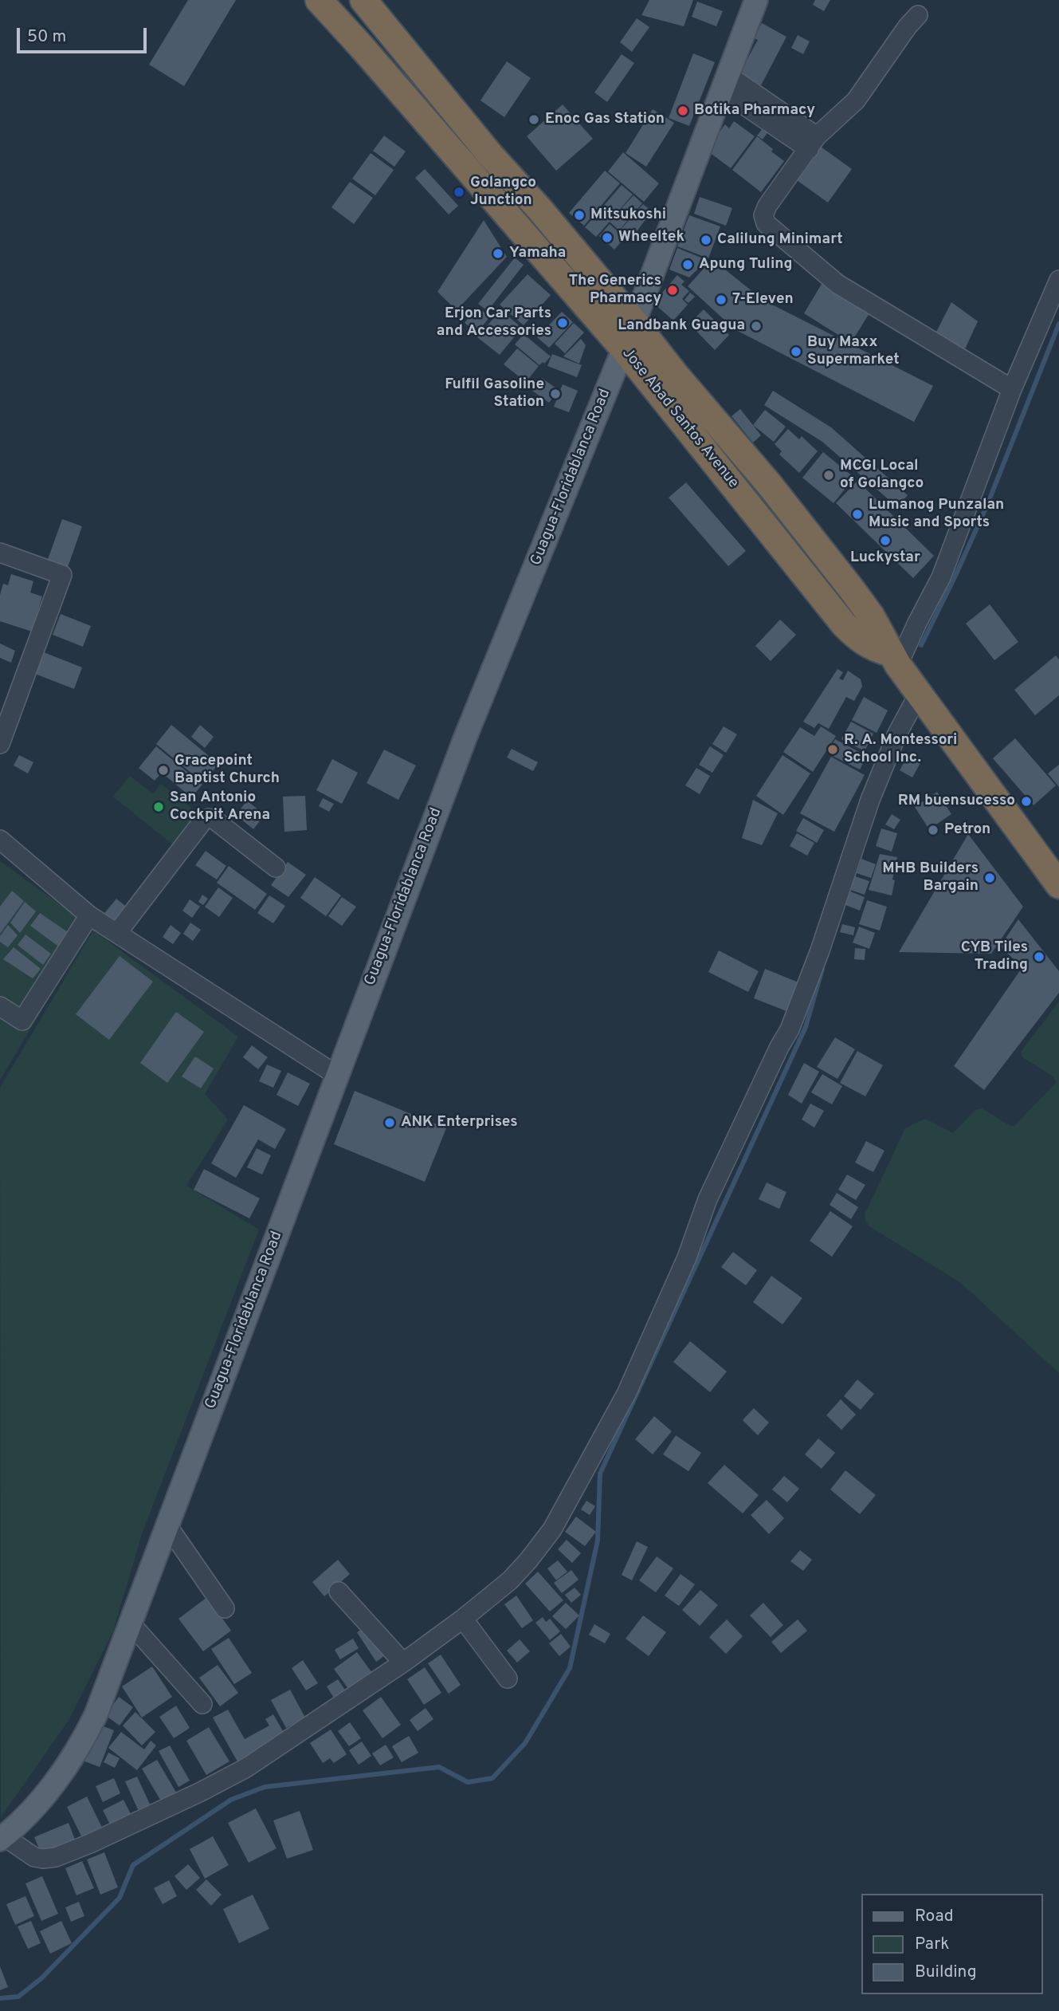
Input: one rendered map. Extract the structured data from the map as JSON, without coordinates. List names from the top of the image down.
{
  "streets": {
    "highway": ["Jose Abad Santos Avenue"],
    "main road": ["Guagua-Floridablanca Road"]
  },
  "crossings": [
    ["Jose Abad Santos Avenue", "Guagua-Floridablanca Road"]
  ],
  "places": [
    "Botika Pharmacy",
    "Enoc Gas Station",
    "Golangco Junction",
    "Mitsukoshi",
    "Wheeltek",
    "Calilung Minimart",
    "Yamaha",
    "Apung Tuling",
    "The Generics Pharmacy",
    "7-Eleven",
    "Erjon Car Parts and Accessories",
    "Landbank Guagua",
    "Buy Maxx Supermarket",
    "Fulfil Gasoline Station",
    "MCGI Local of Golangco",
    "Lumanog Punzalan Music and Sports",
    "Luckystar",
    "R. A. Montessori School Inc.",
    "Gracepoint Baptist Church",
    "RM buensucesso",
    "San Antonio Cockpit Arena",
    "Petron",
    "MHB Builders Bargain",
    "CYB Tiles Trading",
    "ANK Enterprises"
  ],
  "legend": ["Road", "Park", "Building"],
  "scale_bar": "50 m"
}
